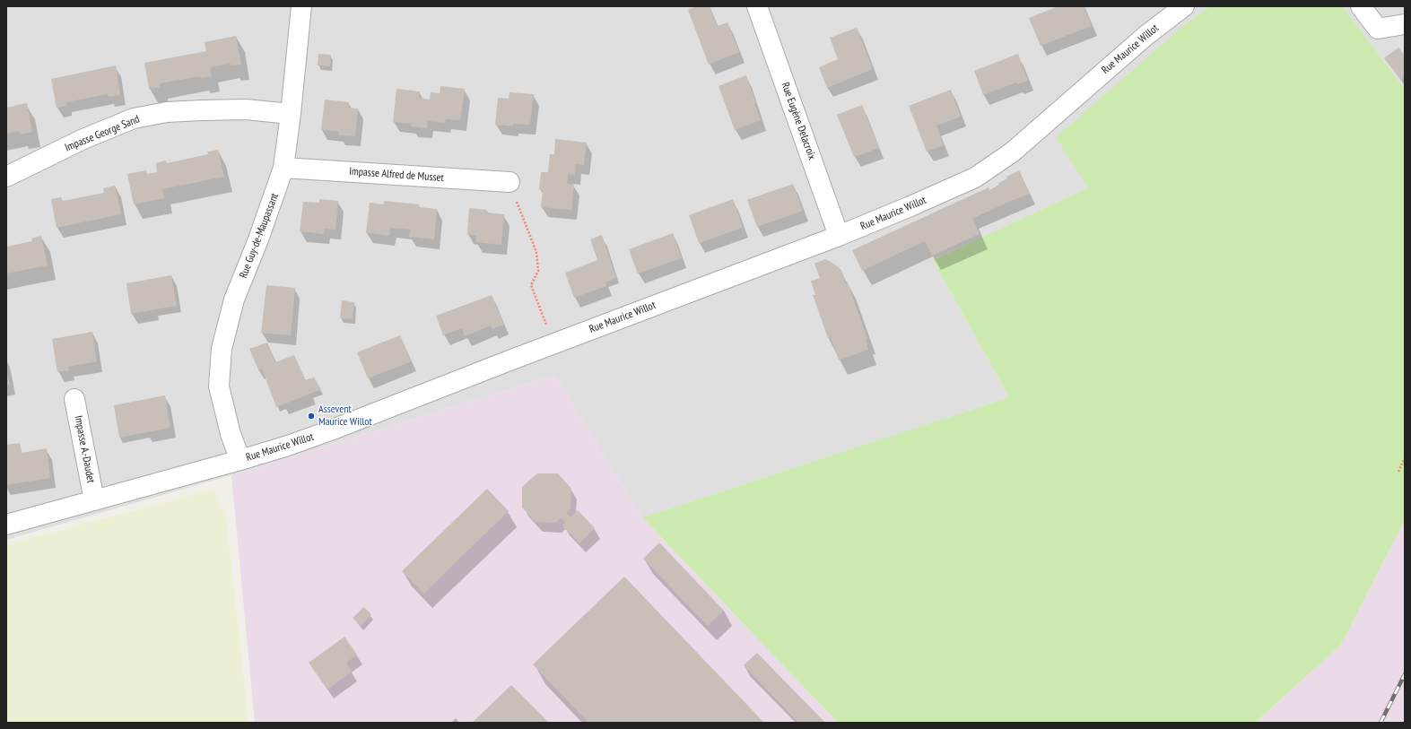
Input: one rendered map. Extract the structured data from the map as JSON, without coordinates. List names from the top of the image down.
{
  "streets": {
    "street": [
      "Rue Maurice Willot",
      "Rue Eugène Delacroix",
      "Impasse George Sand",
      "Impasse Alfred de Musset",
      "Rue Guy-de-Maupassant",
      "Impasse A.-Daudet"
    ]
  },
  "crossings": [
    ["Rue Maurice Willot", "Rue Eugène Delacroix"],
    ["Rue Maurice Willot", "Rue Guy-de-Maupassant"],
    ["Rue Maurice Willot", "Impasse A.-Daudet"],
    ["Impasse George Sand", "Rue Guy-de-Maupassant"],
    ["Impasse Alfred de Musset", "Rue Guy-de-Maupassant"]
  ],
  "places": ["Assevent Maurice Willot"]
}
